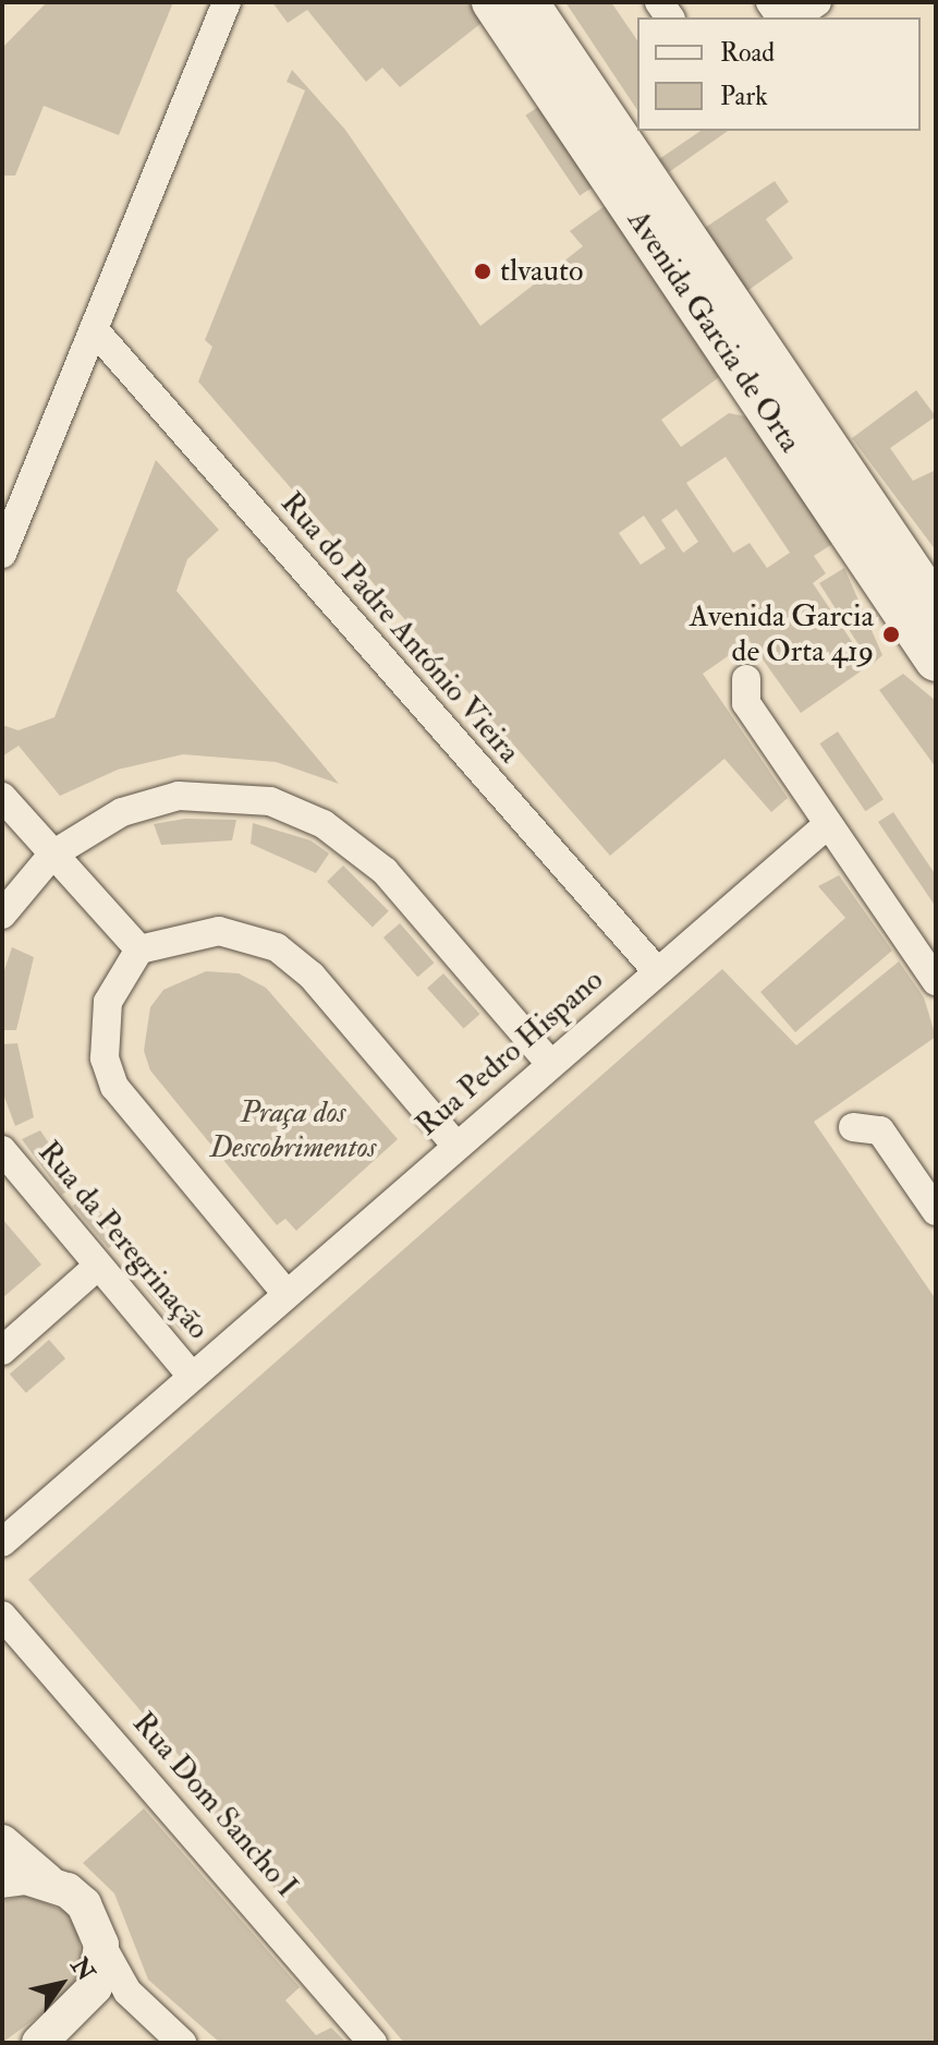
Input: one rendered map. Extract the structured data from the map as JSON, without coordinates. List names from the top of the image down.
{
  "streets": {
    "main road": ["Avenida Garcia de Orta"],
    "street": [
      "Rua do Padre António Vieira",
      "Rua Pedro Hispano",
      "Rua da Peregrinação",
      "Rua Dom Sancho I"
    ]
  },
  "crossings": [
    ["Rua do Padre António Vieira", "Rua Pedro Hispano"],
    ["Rua Pedro Hispano", "Rua da Peregrinação"]
  ],
  "parks": ["Praça dos Descobrimentos"],
  "places": ["tlvauto", "Avenida Garcia de Orta 419"],
  "legend": ["Road", "Park"],
  "north": "top right"
}
